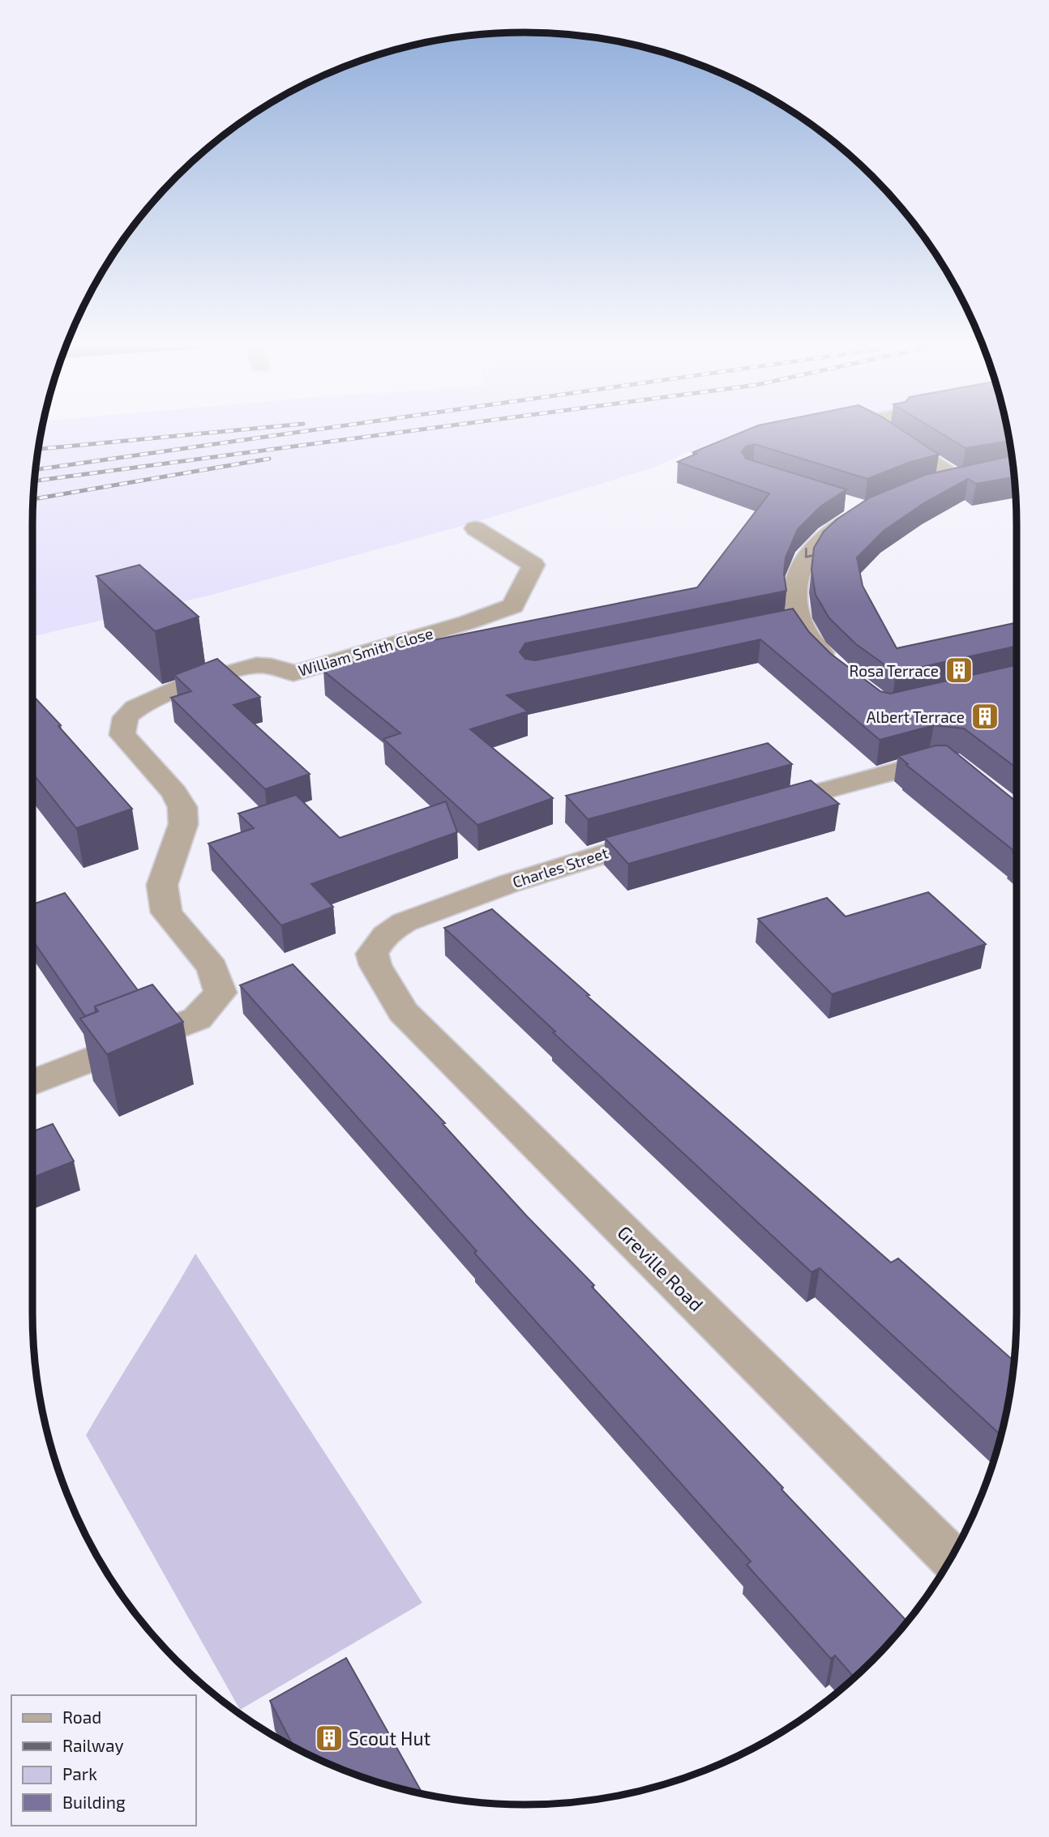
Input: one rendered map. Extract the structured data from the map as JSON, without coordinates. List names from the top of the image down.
{
  "streets": {
    "street": ["William Smith Close", "Charles Street", "Greville Road"]
  },
  "crossings": [
    ["Charles Street", "Greville Road"]
  ],
  "places": {
    "building": ["Rosa Terrace", "Albert Terrace", "Scout Hut"]
  },
  "legend": [
    "Road",
    "Railway",
    "Park",
    "Building"
  ]
}
